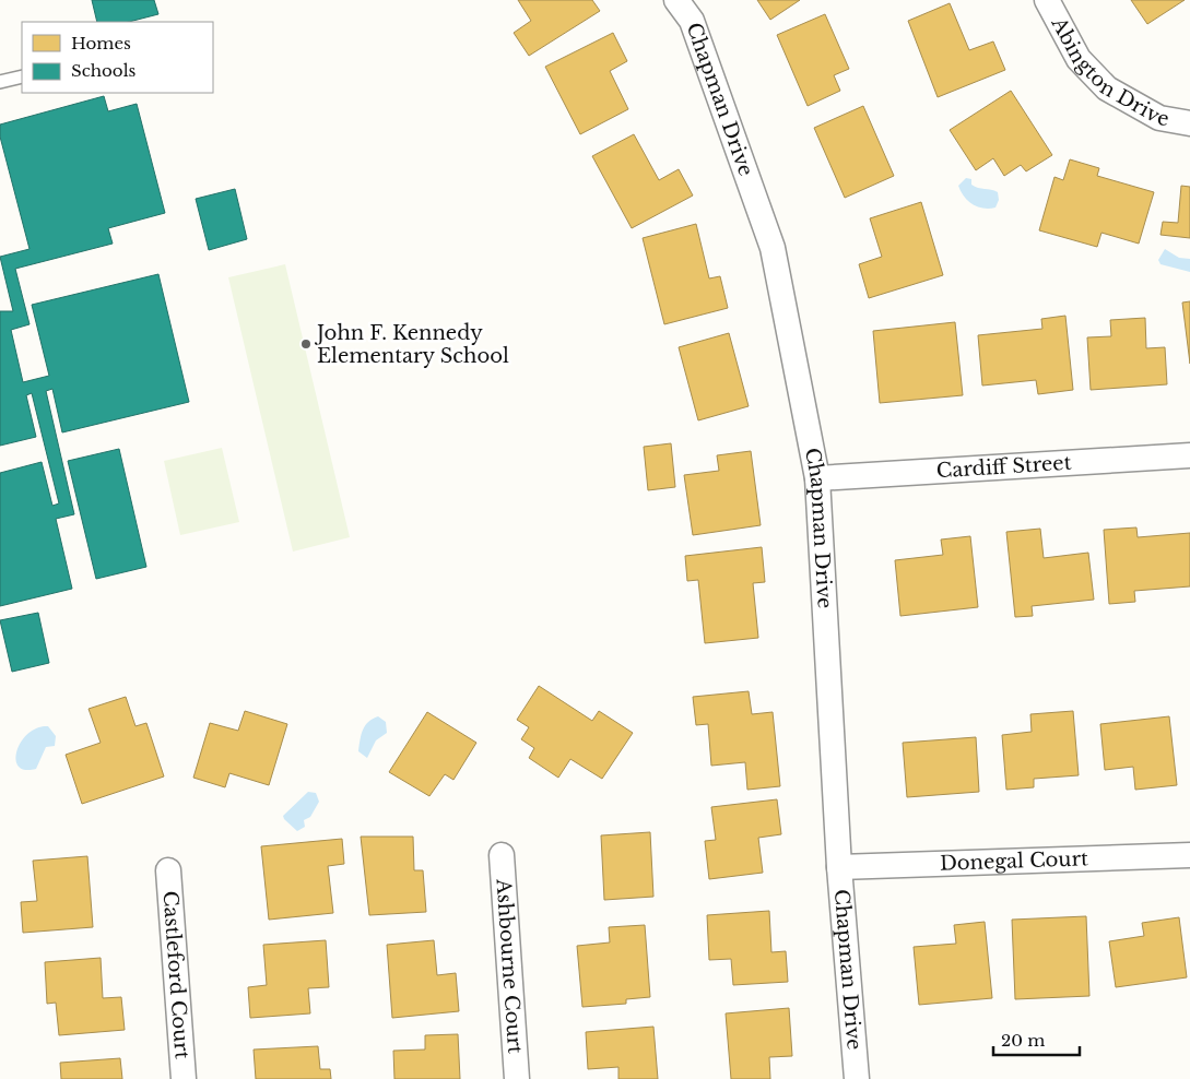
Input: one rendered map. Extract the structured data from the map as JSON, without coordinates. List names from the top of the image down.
{
  "streets": {
    "street": [
      "Abington Drive",
      "Chapman Drive",
      "Cardiff Street",
      "Donegal Court",
      "Ashbourne Court",
      "Castleford Court"
    ]
  },
  "crossings": [
    ["Chapman Drive", "Cardiff Street"],
    ["Chapman Drive", "Donegal Court"]
  ],
  "places": ["John F. Kennedy Elementary School"],
  "legend": ["Homes", "Schools"],
  "scale_bar": "20 m"
}
